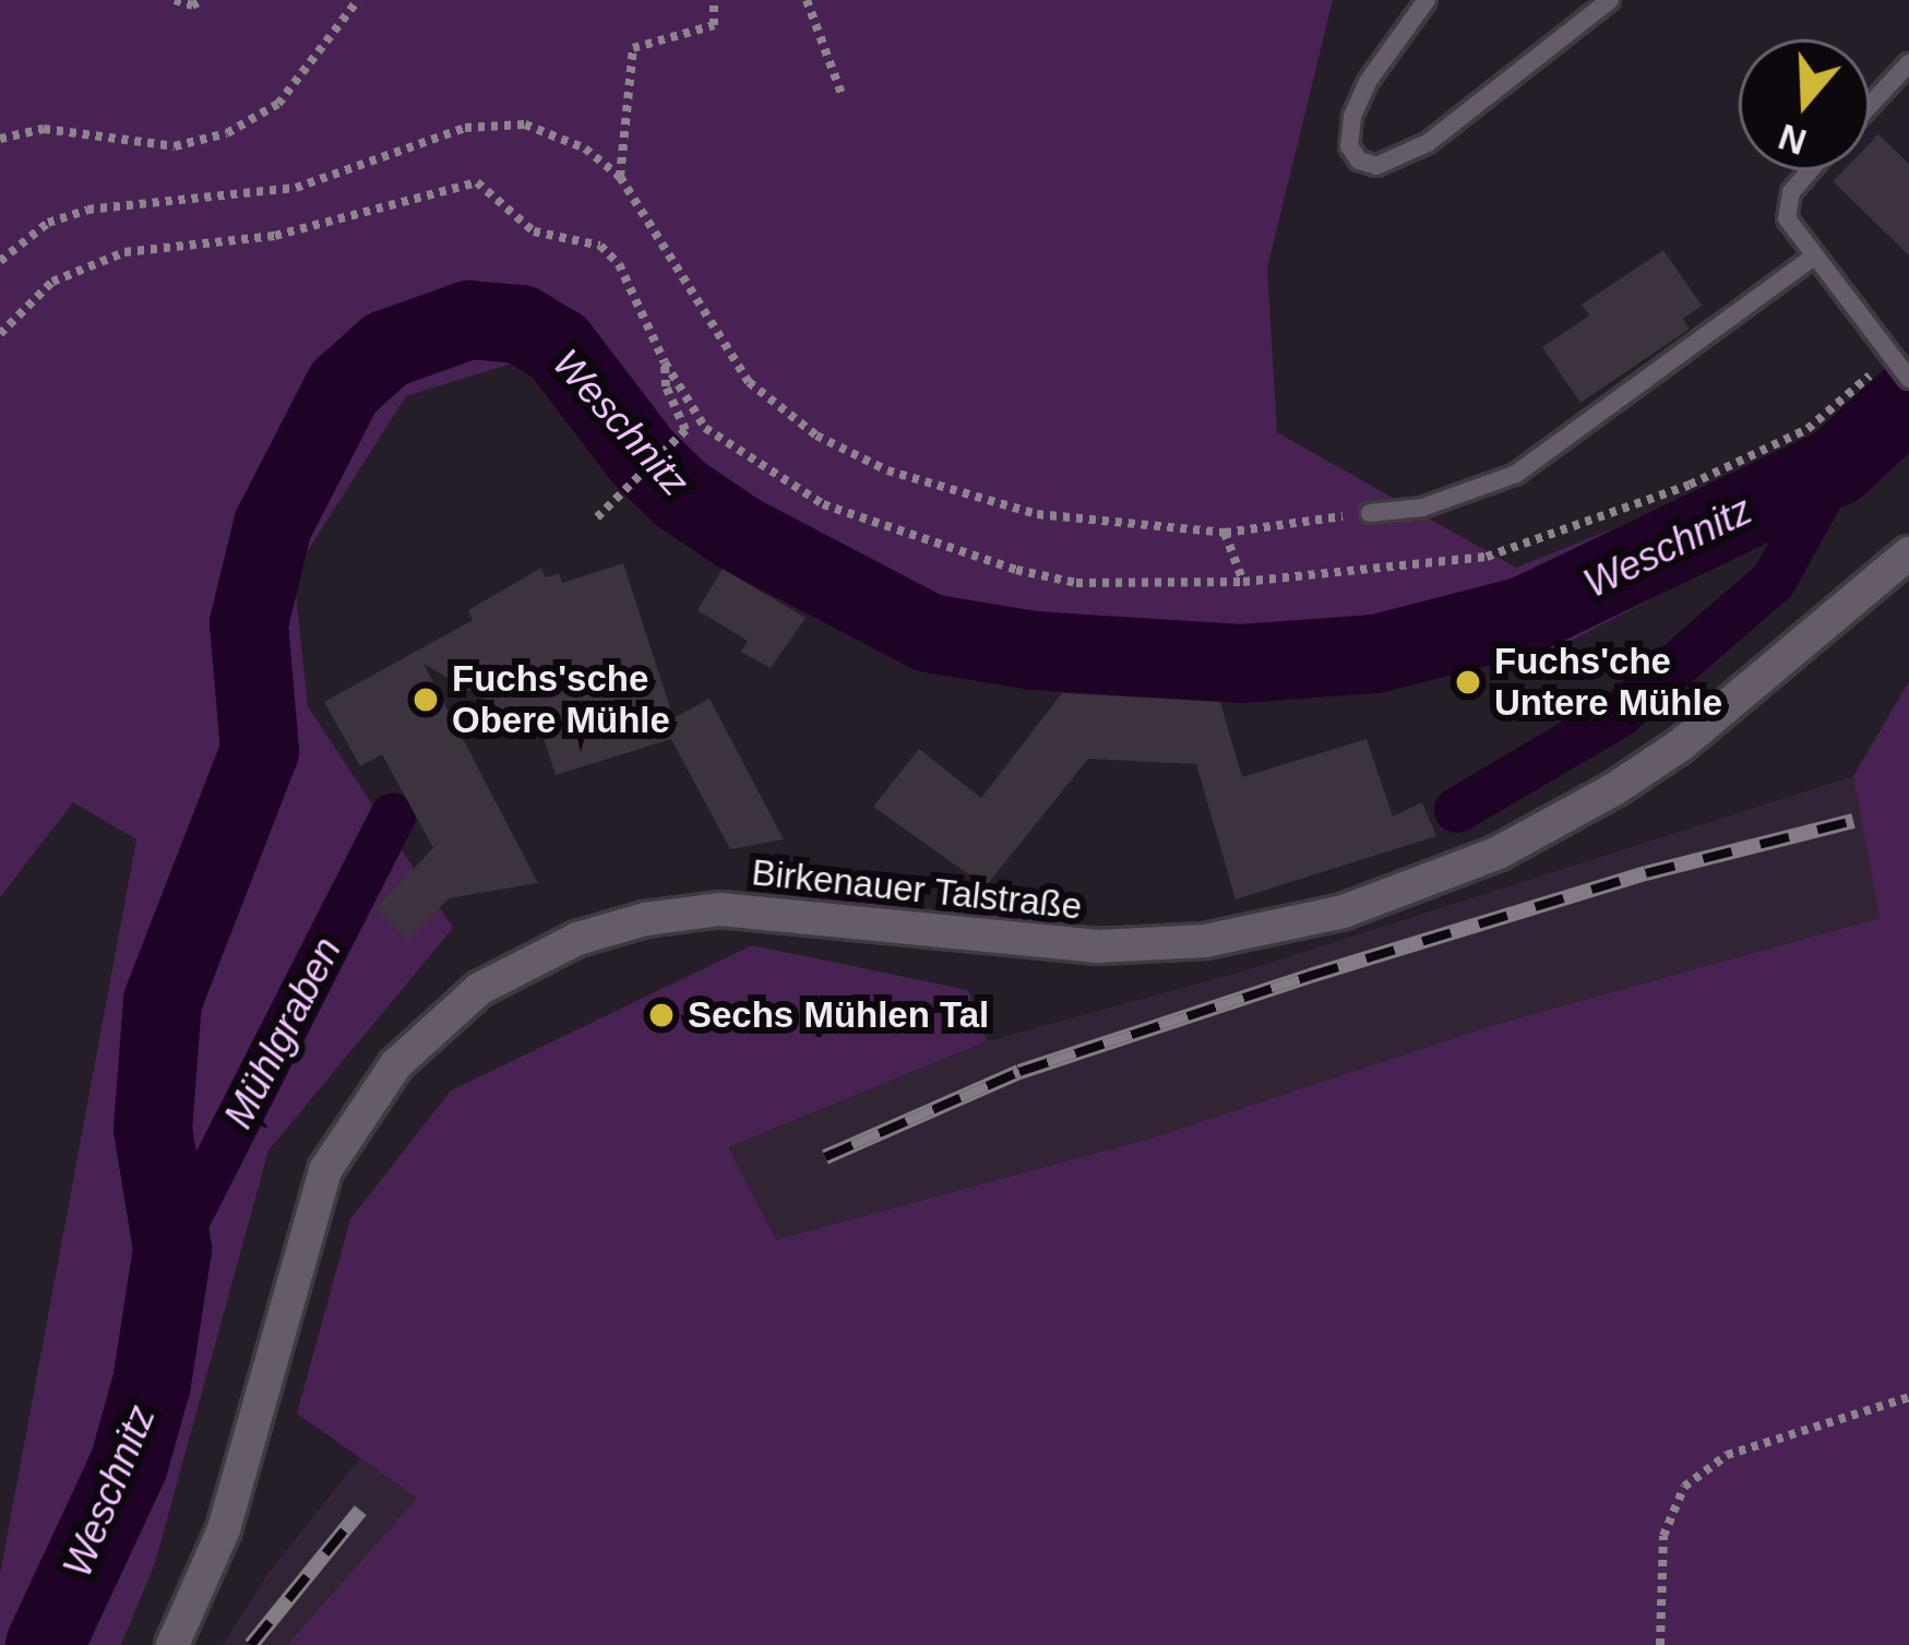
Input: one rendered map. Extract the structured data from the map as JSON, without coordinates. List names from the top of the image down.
{
  "streets": {
    "main road": ["Birkenauer Talstraße"]
  },
  "water": ["Weschnitz", "Mühlgraben"],
  "places": ["Fuchs'che Untere Mühle", "Fuchs'sche Obere Mühle", "Sechs Mühlen Tal"],
  "north": "bottom"
}
